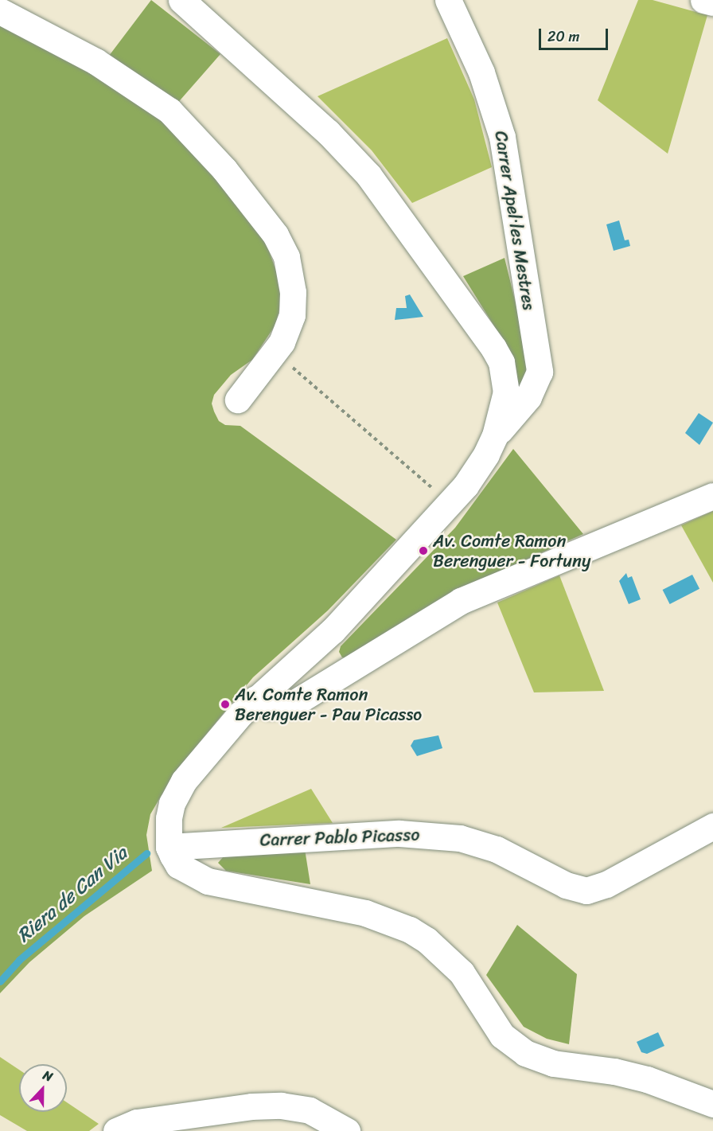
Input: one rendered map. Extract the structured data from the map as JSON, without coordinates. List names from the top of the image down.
{
  "streets": {
    "street": ["Carrer Apel·les Mestres", "Carrer Pablo Picasso"]
  },
  "water": ["Riera de Can Via"],
  "places": ["Av. Comte Ramon Berenguer - Fortuny", "Av. Comte Ramon Berenguer - Pau Picasso"],
  "scale_bar": "20 m",
  "north": "top"
}
